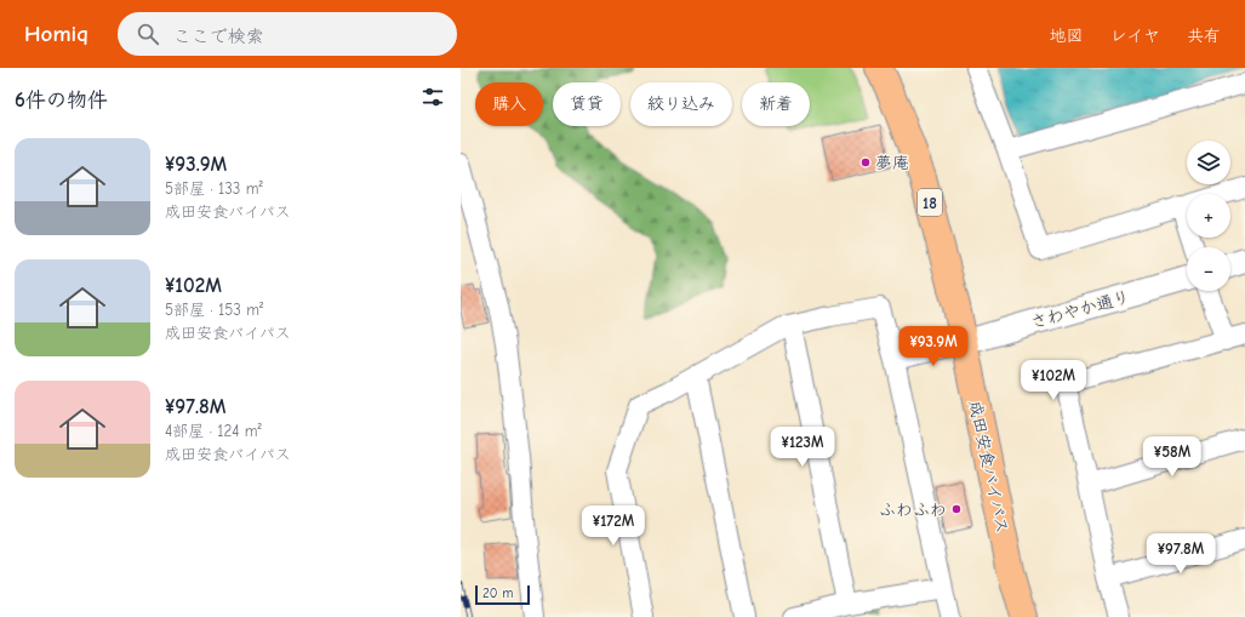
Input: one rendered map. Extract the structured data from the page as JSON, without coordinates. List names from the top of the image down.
{
  "streets": {
    "main road": ["18", "成田安食バイパス"],
    "street": ["さわやか通り"]
  },
  "crossings": [
    ["さわやか通り", "成田安食バイパス"]
  ],
  "places": ["夢庵", "ふわふわ"],
  "scale_bar": "20 m",
  "page": {
    "header": "Homiq",
    "search": "ここで検索",
    "nav": ["地図", "レイヤ", "共有"],
    "heading": "6件の物件",
    "chip": [
      "購入",
      "賃貸",
      "絞り込み",
      "新着"
    ],
    "list": [
      {
        "name": "¥93.9M",
        "note": "5部屋 · 133 m² · 成田安食バイパス"
      },
      {
        "name": "¥102M",
        "note": "5部屋 · 153 m² · 成田安食バイパス"
      },
      {
        "name": "¥97.8M",
        "note": "4部屋 · 124 m² · 成田安食バイパス"
      }
    ],
    "map_buttons": ["+", "−"],
    "price": [
      "¥93.9M",
      "¥102M",
      "¥123M",
      "¥58M",
      "¥172M",
      "¥97.8M"
    ],
    "scale": "20 m"
  }
}
